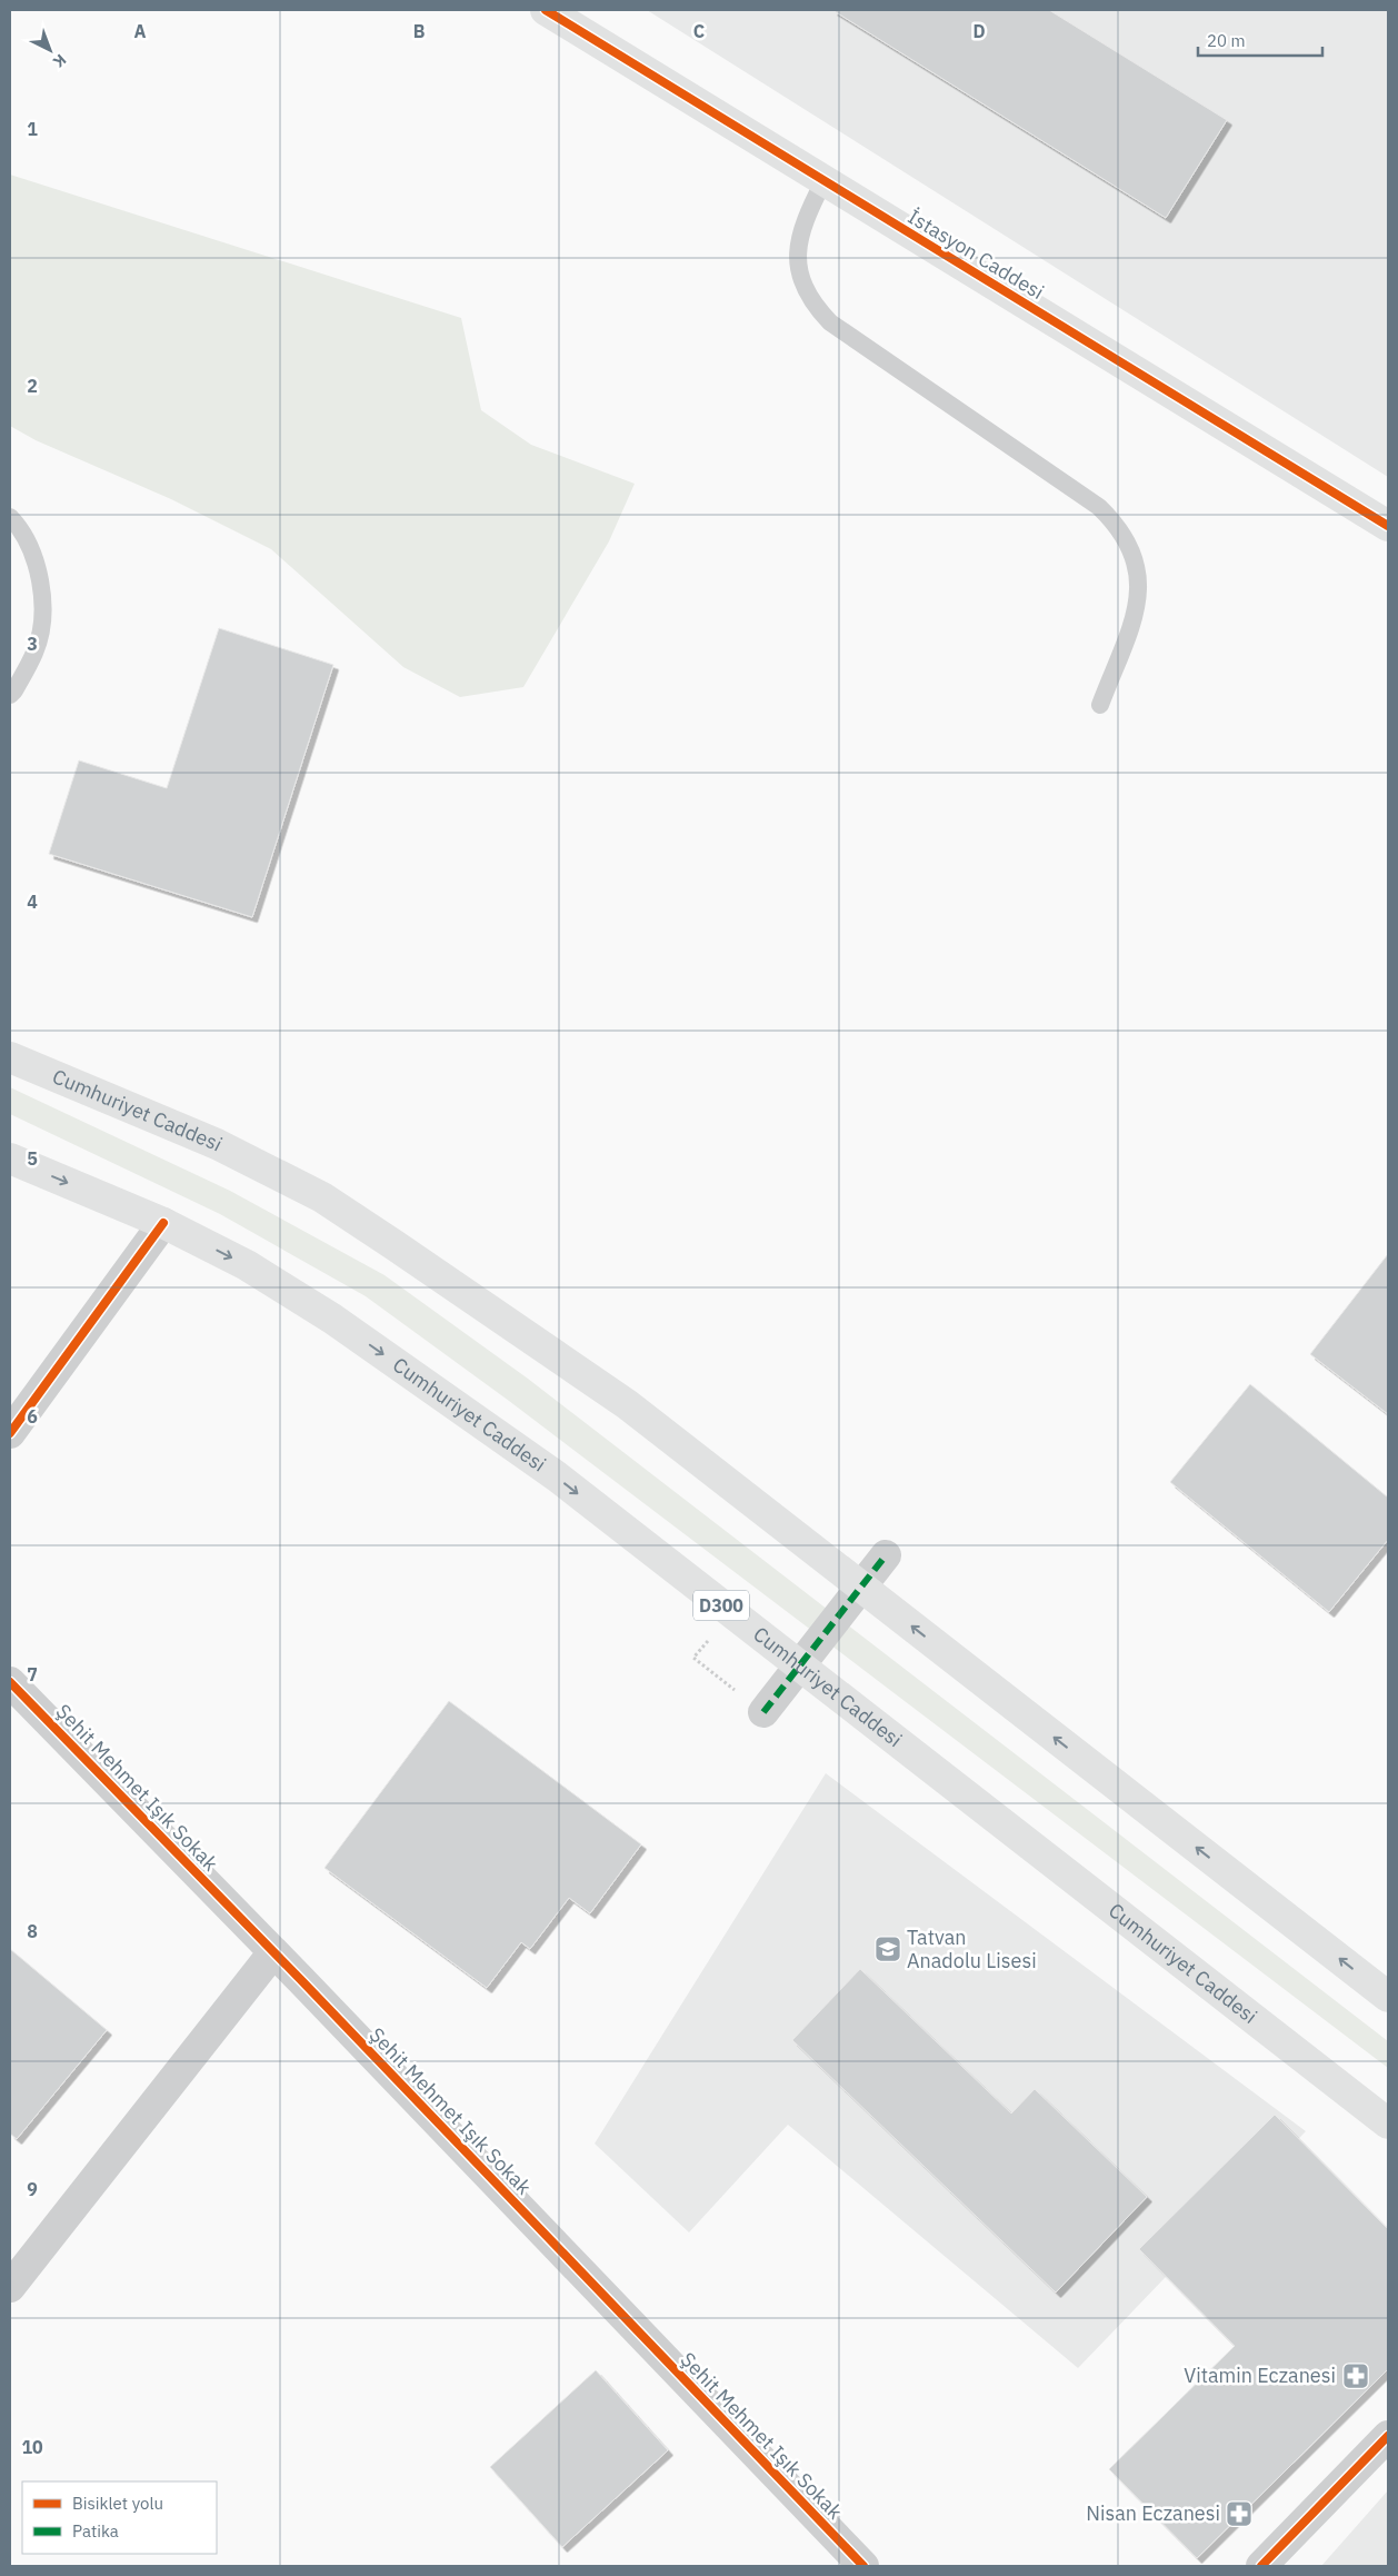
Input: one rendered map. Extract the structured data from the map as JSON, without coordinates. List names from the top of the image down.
{
  "streets": {
    "main road": ["İstasyon Caddesi", "Cumhuriyet Caddesi", "D300"],
    "street": ["Şehit Mehmet Işık Sokak"]
  },
  "places": {
    "school or university": ["Tatvan Anadolu Lisesi"],
    "pharmacy": ["Vitamin Eczanesi", "Nisan Eczanesi"]
  },
  "legend": ["Bisiklet yolu", "Patika"],
  "scale_bar": "20 m",
  "north": "bottom right",
  "grid": {
    "columns": [
      "A",
      "B",
      "C",
      "D"
    ],
    "rows": [
      "1",
      "2",
      "3",
      "4",
      "5",
      "6",
      "7",
      "8",
      "9",
      "10"
    ]
  }
}
